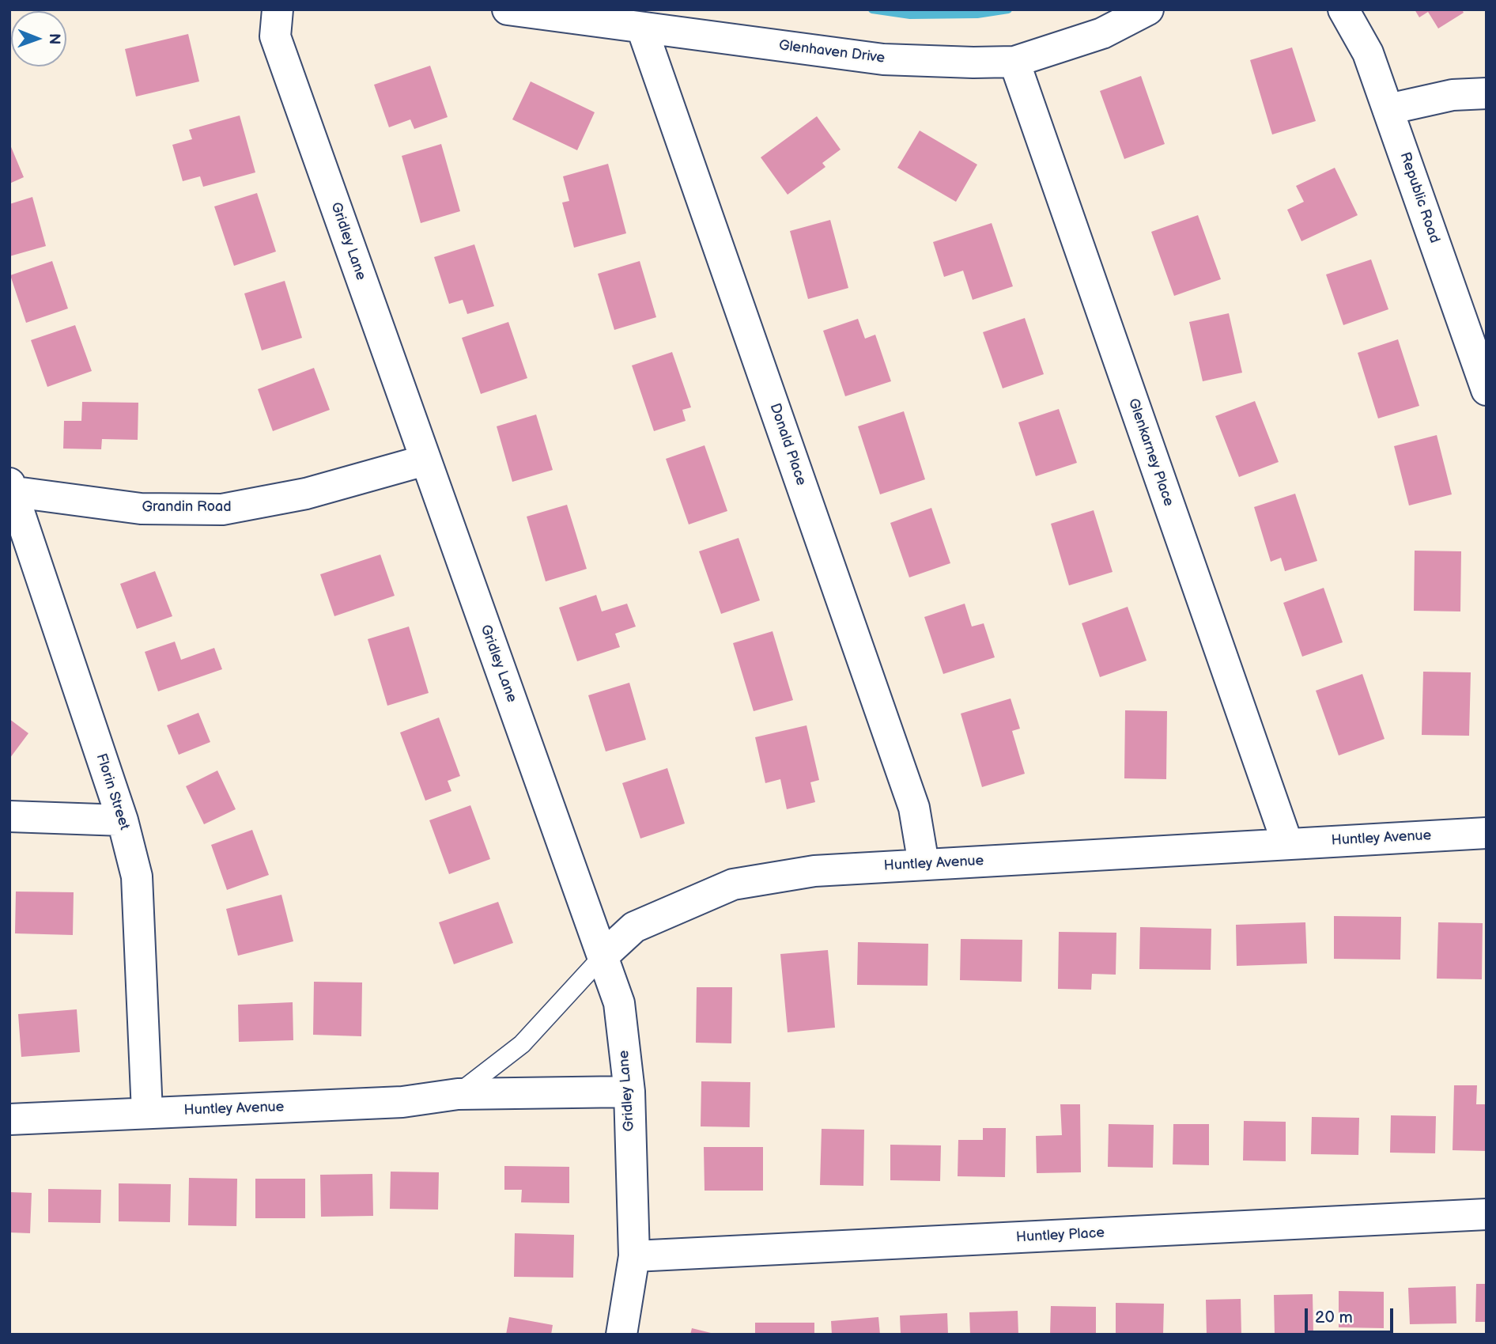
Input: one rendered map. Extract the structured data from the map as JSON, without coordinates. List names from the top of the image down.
{
  "streets": {
    "street": [
      "Glenhaven Drive",
      "Republic Road",
      "Gridley Lane",
      "Donald Place",
      "Glenkarney Place",
      "Grandin Road",
      "Florin Street",
      "Huntley Avenue",
      "Huntley Place"
    ]
  },
  "crossings": [
    ["Glenhaven Drive", "Donald Place"],
    ["Glenhaven Drive", "Glenkarney Place"],
    ["Gridley Lane", "Grandin Road"],
    ["Gridley Lane", "Huntley Avenue"],
    ["Gridley Lane", "Huntley Place"],
    ["Donald Place", "Huntley Avenue"],
    ["Glenkarney Place", "Huntley Avenue"],
    ["Grandin Road", "Florin Street"],
    ["Florin Street", "Huntley Avenue"]
  ],
  "scale_bar": "20 m",
  "north": "right"
}
